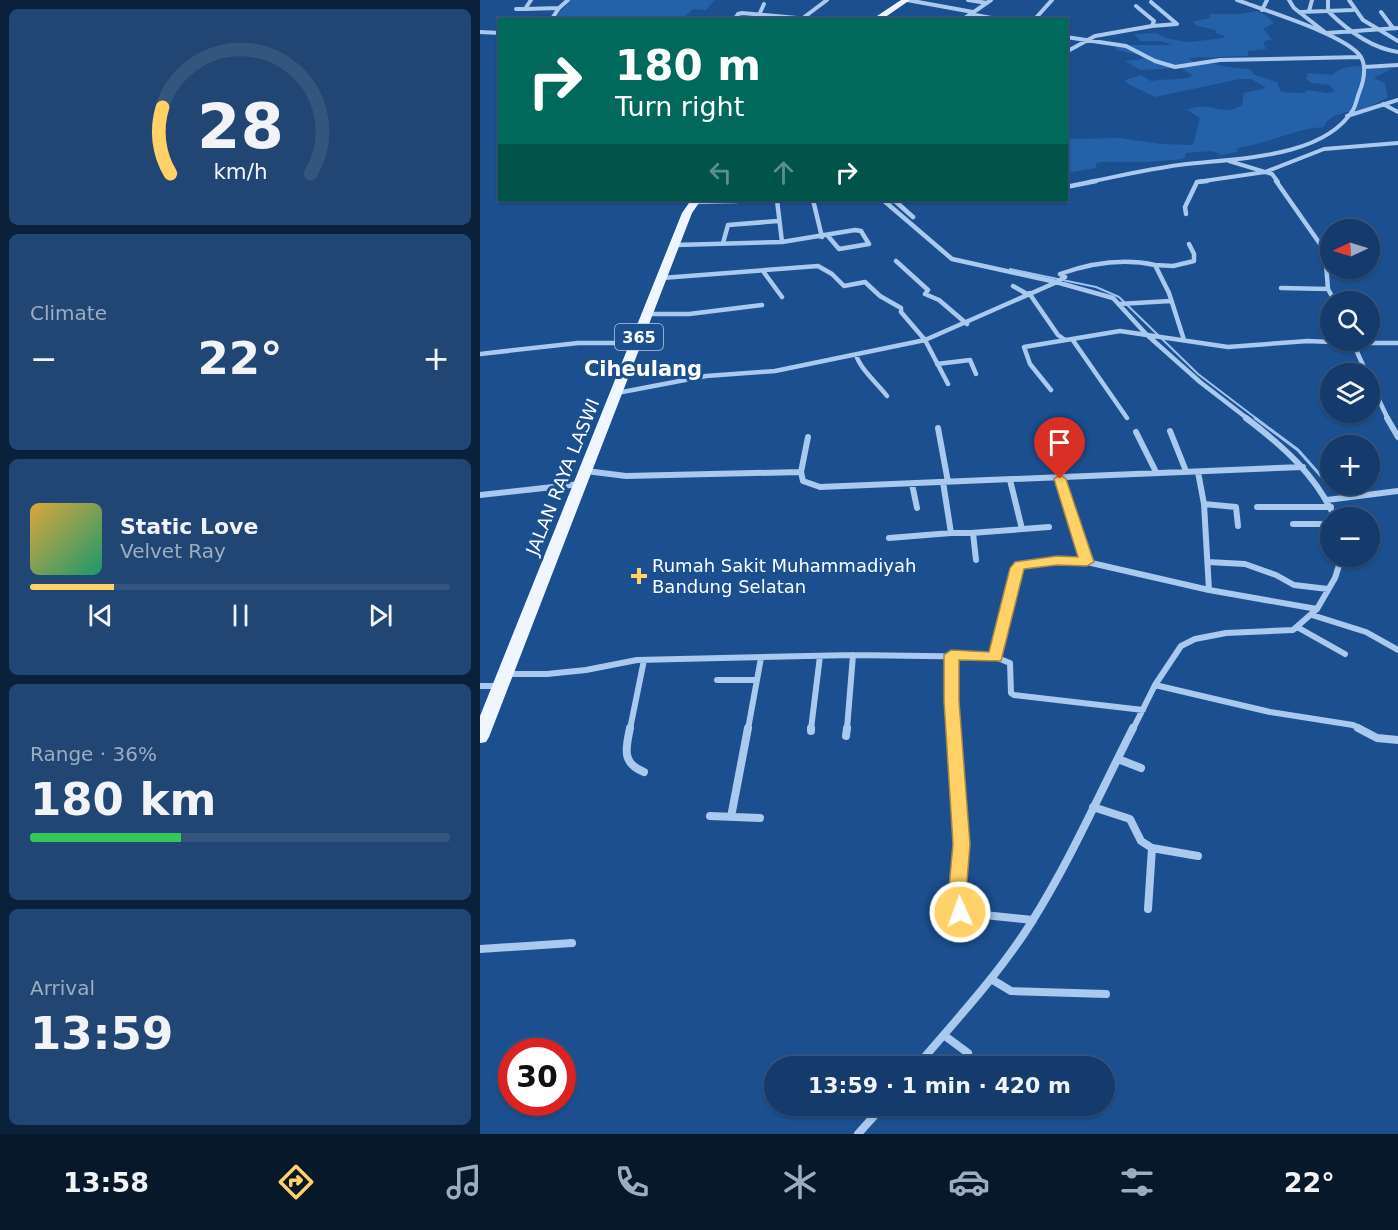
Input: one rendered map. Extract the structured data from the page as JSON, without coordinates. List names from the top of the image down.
{
  "streets": {
    "main road": ["365", "JALAN RAYA LASWI"]
  },
  "districts": ["Ciheulang"],
  "places": {
    "health": ["Rumah Sakit Muhammadiyah Bandung Selatan"]
  },
  "north": "left",
  "page": {
    "turn": ["180 m", "Turn right"],
    "map_buttons": ["+", "−"],
    "tile": [
      "Climate",
      ["Range · 36%", "180 km"],
      ["Arrival", "13:59"]
    ],
    "heat": ["−", "22°", "+"],
    "song": ["Static Love", "Velvet Ray"],
    "limit": "30",
    "trip": "13:59 · 1 min · 420 m",
    "tabs": ["13:58", "22°"],
    "gauge": ["28", "km/h"]
  }
}
